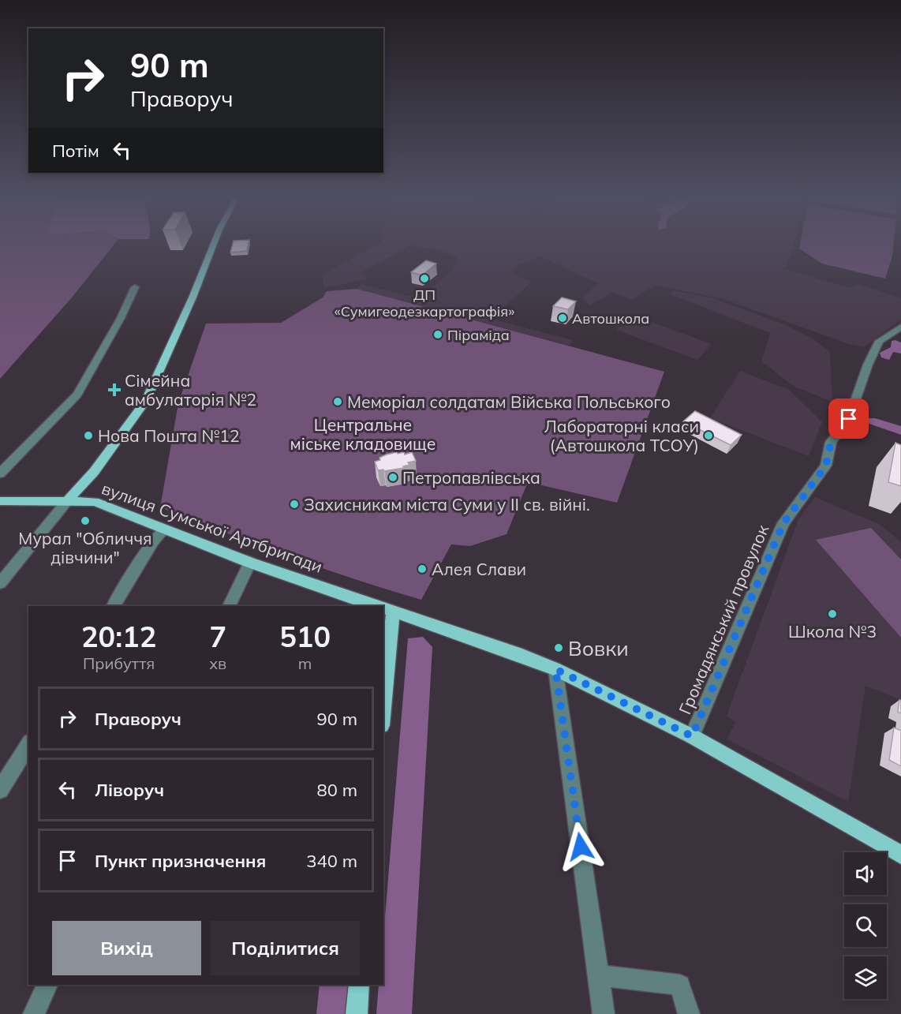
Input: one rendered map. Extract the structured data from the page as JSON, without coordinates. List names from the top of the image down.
{
  "streets": {
    "main road": ["вулиця Сумської Артбригади"],
    "street": ["Громадянський провулок"]
  },
  "crossings": [
    ["вулиця Сумської Артбригади", "Громадянський провулок"]
  ],
  "parks": ["Центральне міське кладовище"],
  "places": {
    "other": [
      "ДП «Сумигеодезкартографія»",
      "Автошкола",
      "Піраміда",
      "Меморіал солдатам Війська Польського",
      "Нова Пошта №12",
      "Лабораторні класи (Автошкола ТСОУ)",
      "Петропавлівська",
      "Захисникам міста Суми у ІІ св. війні.",
      "Мурал \"Обличчя дівчини\"",
      "Алея Слави",
      "Школа №3",
      "Вовки"
    ],
    "health": ["Сімейна амбулаторія №2"]
  },
  "page": {
    "turn": ["90 m", "Праворуч"],
    "then": "Потім",
    "eta": [
      "20:12",
      "Прибуття",
      "7",
      "хв",
      "510",
      "m"
    ],
    "list": [
      {
        "name": "Праворуч",
        "value": "90 m"
      },
      {
        "name": "Ліворуч",
        "value": "80 m"
      },
      {
        "name": "Пункт призначення",
        "value": "340 m"
      }
    ],
    "buttons": ["Вихід", "Поділитися"]
  }
}
